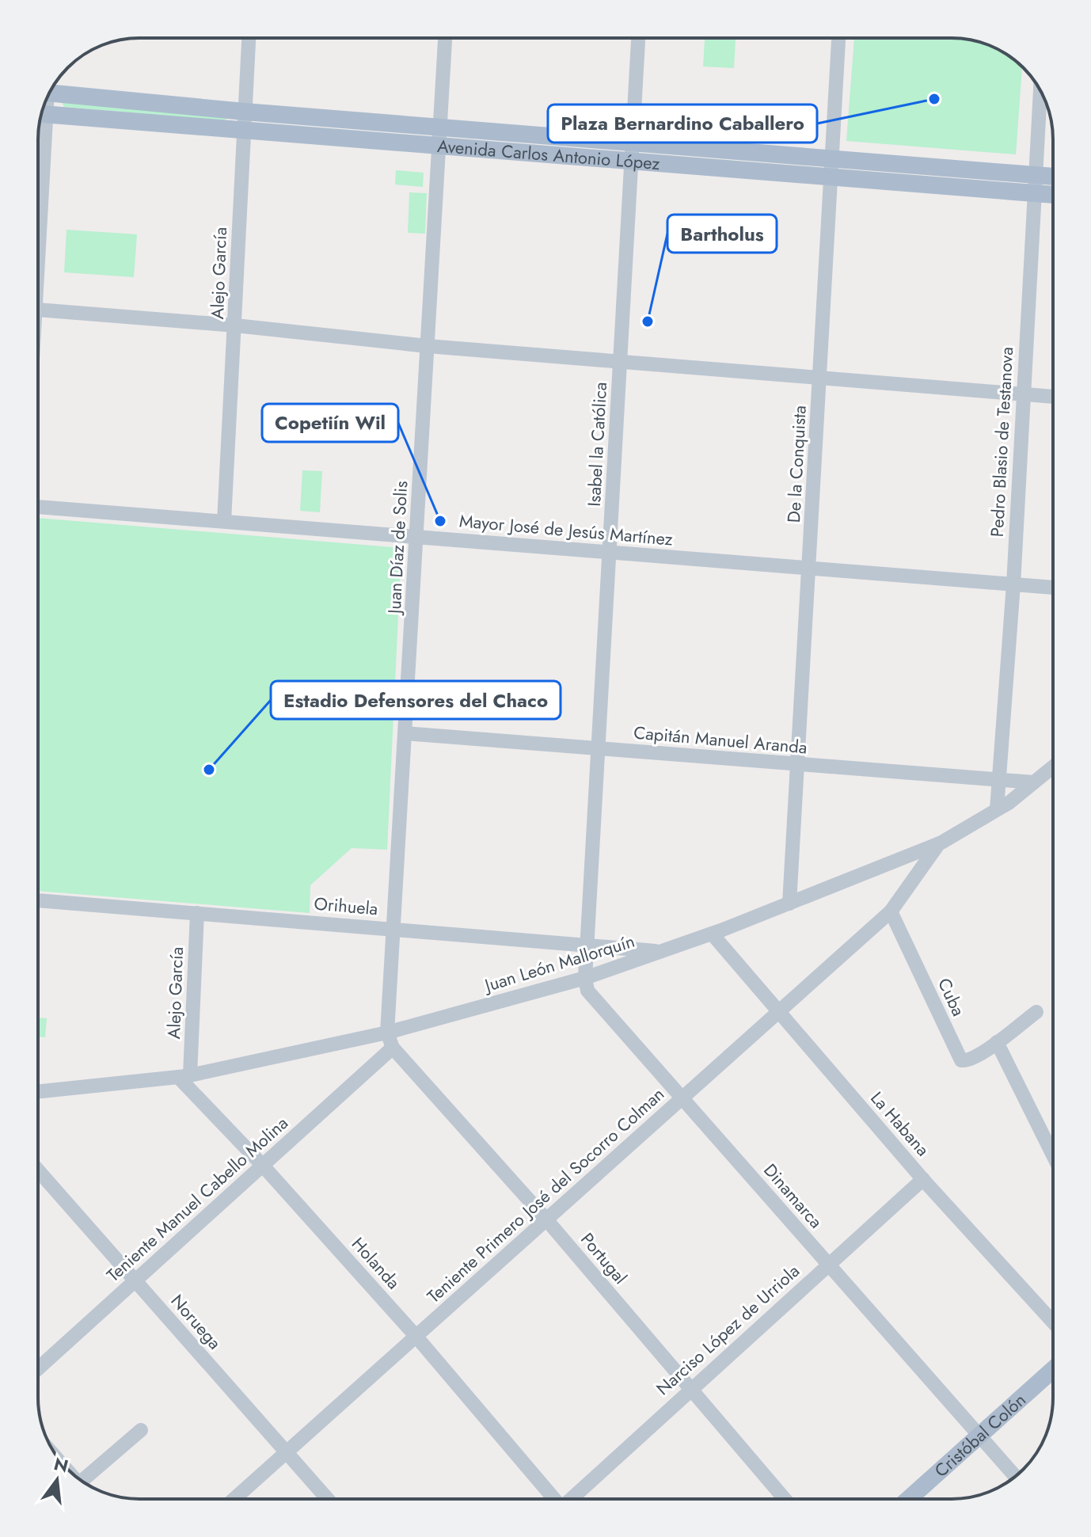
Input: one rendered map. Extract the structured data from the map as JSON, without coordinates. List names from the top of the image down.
{
  "streets": {
    "main road": ["Avenida Carlos Antonio López", "Cristóbal Colón"],
    "street": [
      "Alejo García",
      "Pedro Blasio de Testanova",
      "Isabel la Católica",
      "De la Conquista",
      "Mayor José de Jesús Martínez",
      "Juan Díaz de Solis",
      "Capitán Manuel Aranda",
      "Orihuela",
      "Juan León Mallorquín",
      "Cuba",
      "La Habana",
      "Teniente Primero José del Socorro Colman",
      "Dinamarca",
      "Teniente Manuel Cabello Molina",
      "Portugal",
      "Holanda",
      "Noruega",
      "Narciso López de Urriola"
    ]
  },
  "crossings": [
    ["Avenida Carlos Antonio López", "Alejo García"],
    ["Avenida Carlos Antonio López", "Pedro Blasio de Testanova"],
    ["Avenida Carlos Antonio López", "Isabel la Católica"],
    ["Avenida Carlos Antonio López", "De la Conquista"],
    ["Avenida Carlos Antonio López", "Juan Díaz de Solis"],
    ["Alejo García", "Mayor José de Jesús Martínez"],
    ["Alejo García", "Orihuela"],
    ["Alejo García", "Juan León Mallorquín"],
    ["Alejo García", "Holanda"],
    ["Pedro Blasio de Testanova", "Mayor José de Jesús Martínez"],
    ["Pedro Blasio de Testanova", "Capitán Manuel Aranda"],
    ["Pedro Blasio de Testanova", "Juan León Mallorquín"],
    ["Isabel la Católica", "Mayor José de Jesús Martínez"],
    ["Isabel la Católica", "Capitán Manuel Aranda"],
    ["Isabel la Católica", "Orihuela"],
    ["Isabel la Católica", "Juan León Mallorquín"],
    ["Isabel la Católica", "Dinamarca"],
    ["De la Conquista", "Mayor José de Jesús Martínez"],
    ["De la Conquista", "Capitán Manuel Aranda"],
    ["De la Conquista", "Juan León Mallorquín"],
    ["Mayor José de Jesús Martínez", "Juan Díaz de Solis"],
    ["Juan Díaz de Solis", "Capitán Manuel Aranda"],
    ["Juan Díaz de Solis", "Orihuela"],
    ["Juan Díaz de Solis", "Juan León Mallorquín"],
    ["Juan Díaz de Solis", "Portugal"],
    ["Capitán Manuel Aranda", "Juan León Mallorquín"],
    ["Orihuela", "Juan León Mallorquín"],
    ["Juan León Mallorquín", "La Habana"],
    ["Juan León Mallorquín", "Teniente Primero José del Socorro Colman"],
    ["Juan León Mallorquín", "Dinamarca"],
    ["Juan León Mallorquín", "Portugal"],
    ["Juan León Mallorquín", "Holanda"],
    ["Cuba", "Teniente Primero José del Socorro Colman"],
    ["La Habana", "Teniente Primero José del Socorro Colman"],
    ["La Habana", "Narciso López de Urriola"],
    ["Teniente Primero José del Socorro Colman", "Dinamarca"],
    ["Teniente Primero José del Socorro Colman", "Portugal"],
    ["Teniente Primero José del Socorro Colman", "Holanda"],
    ["Teniente Primero José del Socorro Colman", "Noruega"],
    ["Dinamarca", "Narciso López de Urriola"],
    ["Dinamarca", "Cristóbal Colón"],
    ["Teniente Manuel Cabello Molina", "Portugal"],
    ["Teniente Manuel Cabello Molina", "Holanda"],
    ["Teniente Manuel Cabello Molina", "Noruega"],
    ["Portugal", "Narciso López de Urriola"]
  ],
  "places": [
    "Plaza Bernardino Caballero",
    "Bartholus",
    "Copetiín Wil",
    "Estadio Defensores del Chaco"
  ],
  "north": "top"
}
